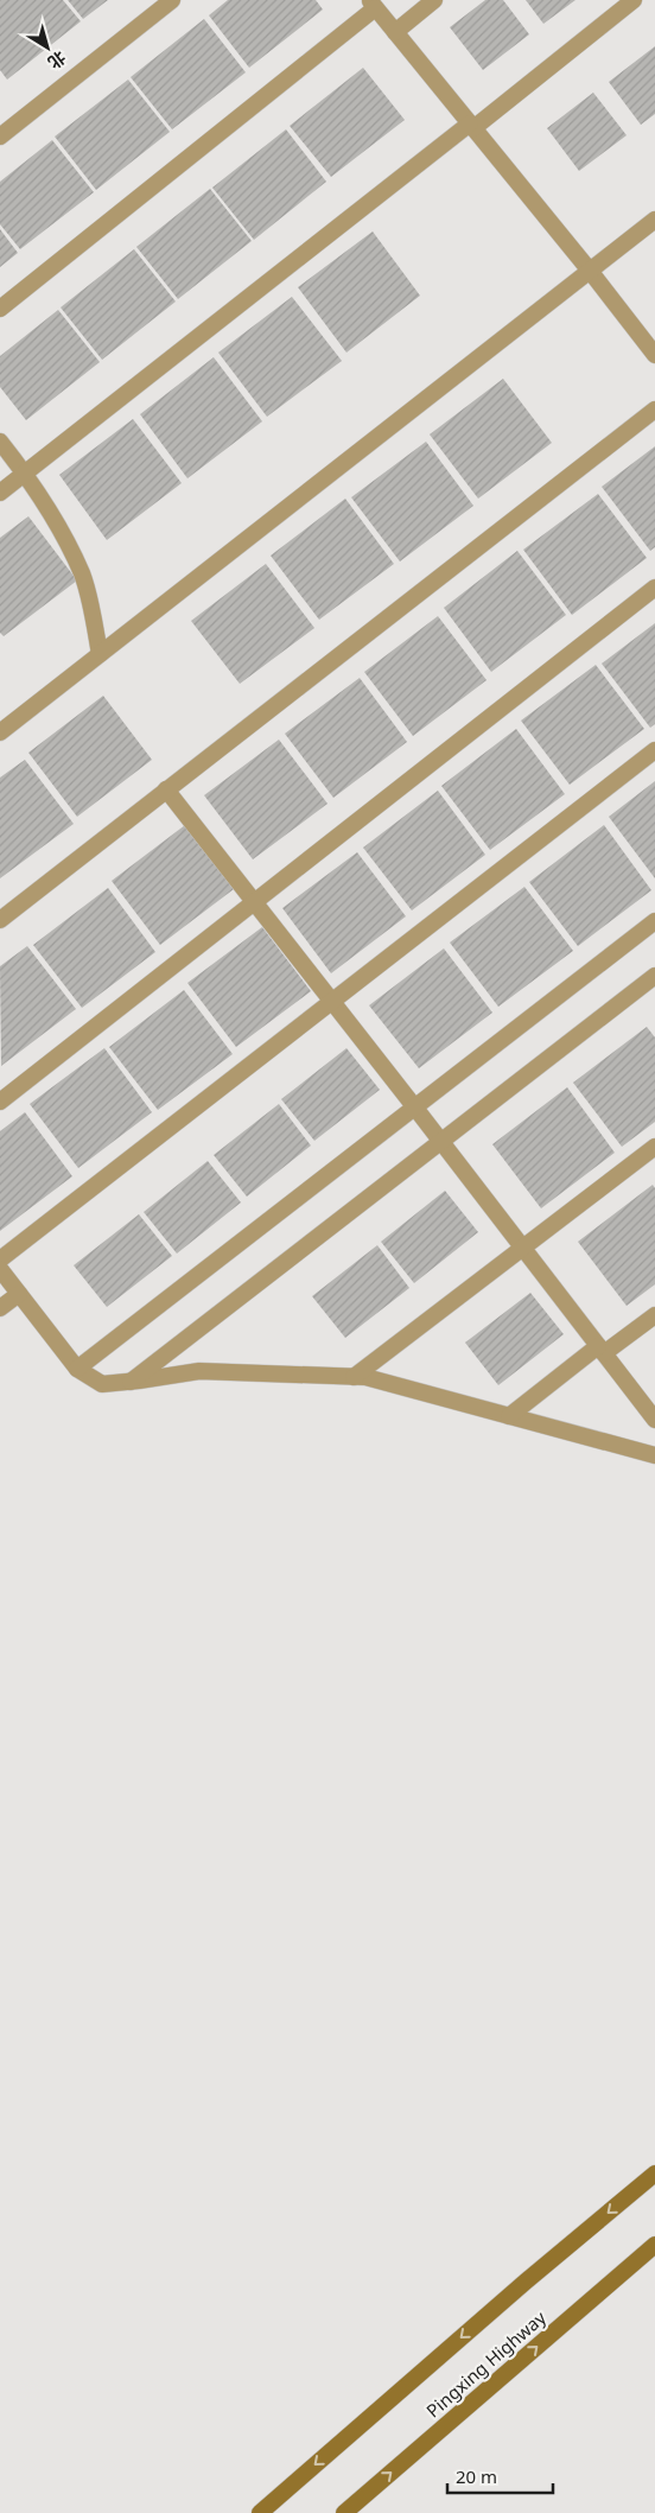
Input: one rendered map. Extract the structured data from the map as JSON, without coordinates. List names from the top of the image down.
{
  "streets": {
    "main road": ["Pingxing Highway"]
  },
  "scale_bar": "20 m",
  "north": "bottom right"
}
